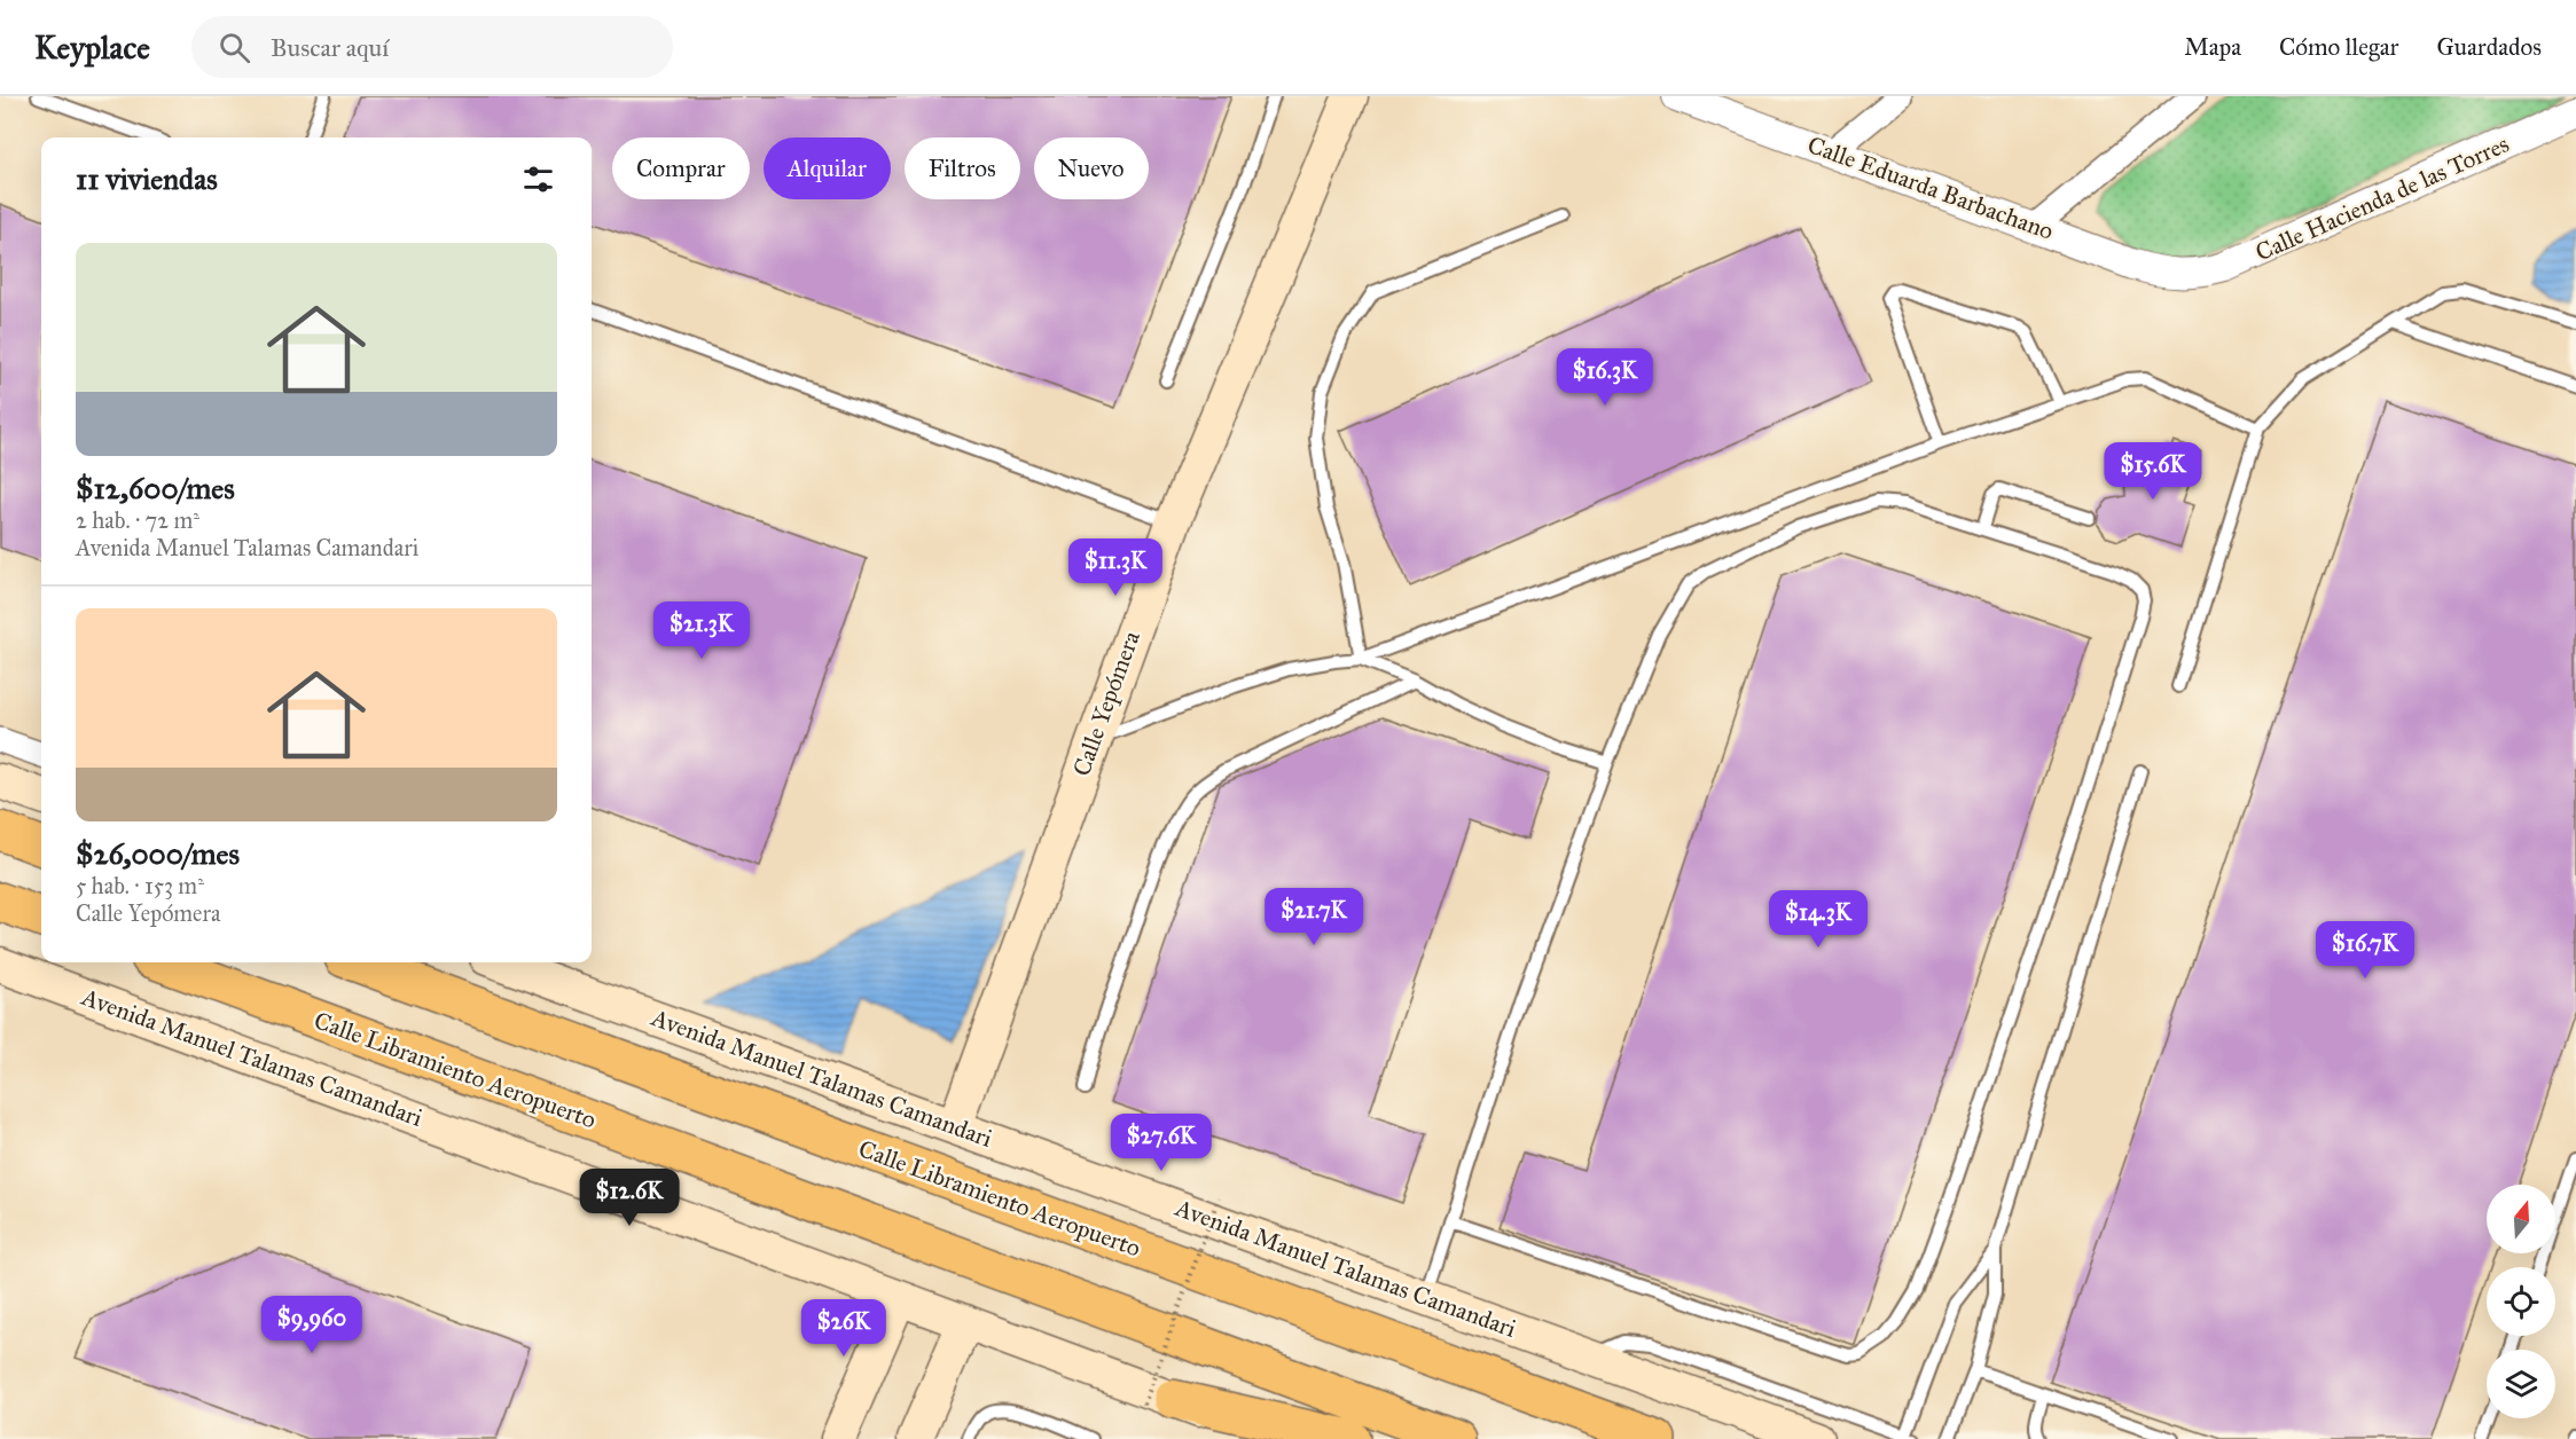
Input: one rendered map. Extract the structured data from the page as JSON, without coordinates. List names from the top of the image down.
{
  "streets": {
    "highway": ["Calle Libramiento Aeropuerto"],
    "main road": ["Calle Yepómera", "Avenida Manuel Talamas Camandari"],
    "street": ["Calle Eduarda Barbachano", "Calle Hacienda de las Torres"]
  },
  "crossings": [
    ["Calle Eduarda Barbachano", "Calle Hacienda de las Torres"],
    ["Calle Yepómera", "Avenida Manuel Talamas Camandari"]
  ],
  "north": "top",
  "page": {
    "header": "Keyplace",
    "search": "Buscar aquí",
    "nav": ["Mapa", "Cómo llegar", "Guardados"],
    "chip": [
      "Comprar",
      "Alquilar",
      "Filtros",
      "Nuevo"
    ],
    "heading": "11 viviendas",
    "list": [
      {
        "name": "$12,600/mes",
        "note": "2 hab. · 72 m² · Avenida Manuel Talamas Camandari"
      },
      {
        "name": "$26,000/mes",
        "note": "5 hab. · 153 m² · Calle Yepómera"
      }
    ],
    "price": [
      "$16.3K",
      "$15.6K",
      "$11.3K",
      "$21.3K",
      "$21.7K",
      "$14.3K",
      "$16.7K",
      "$27.6K",
      "$12.6K",
      "$9,960",
      "$26K"
    ]
  }
}
